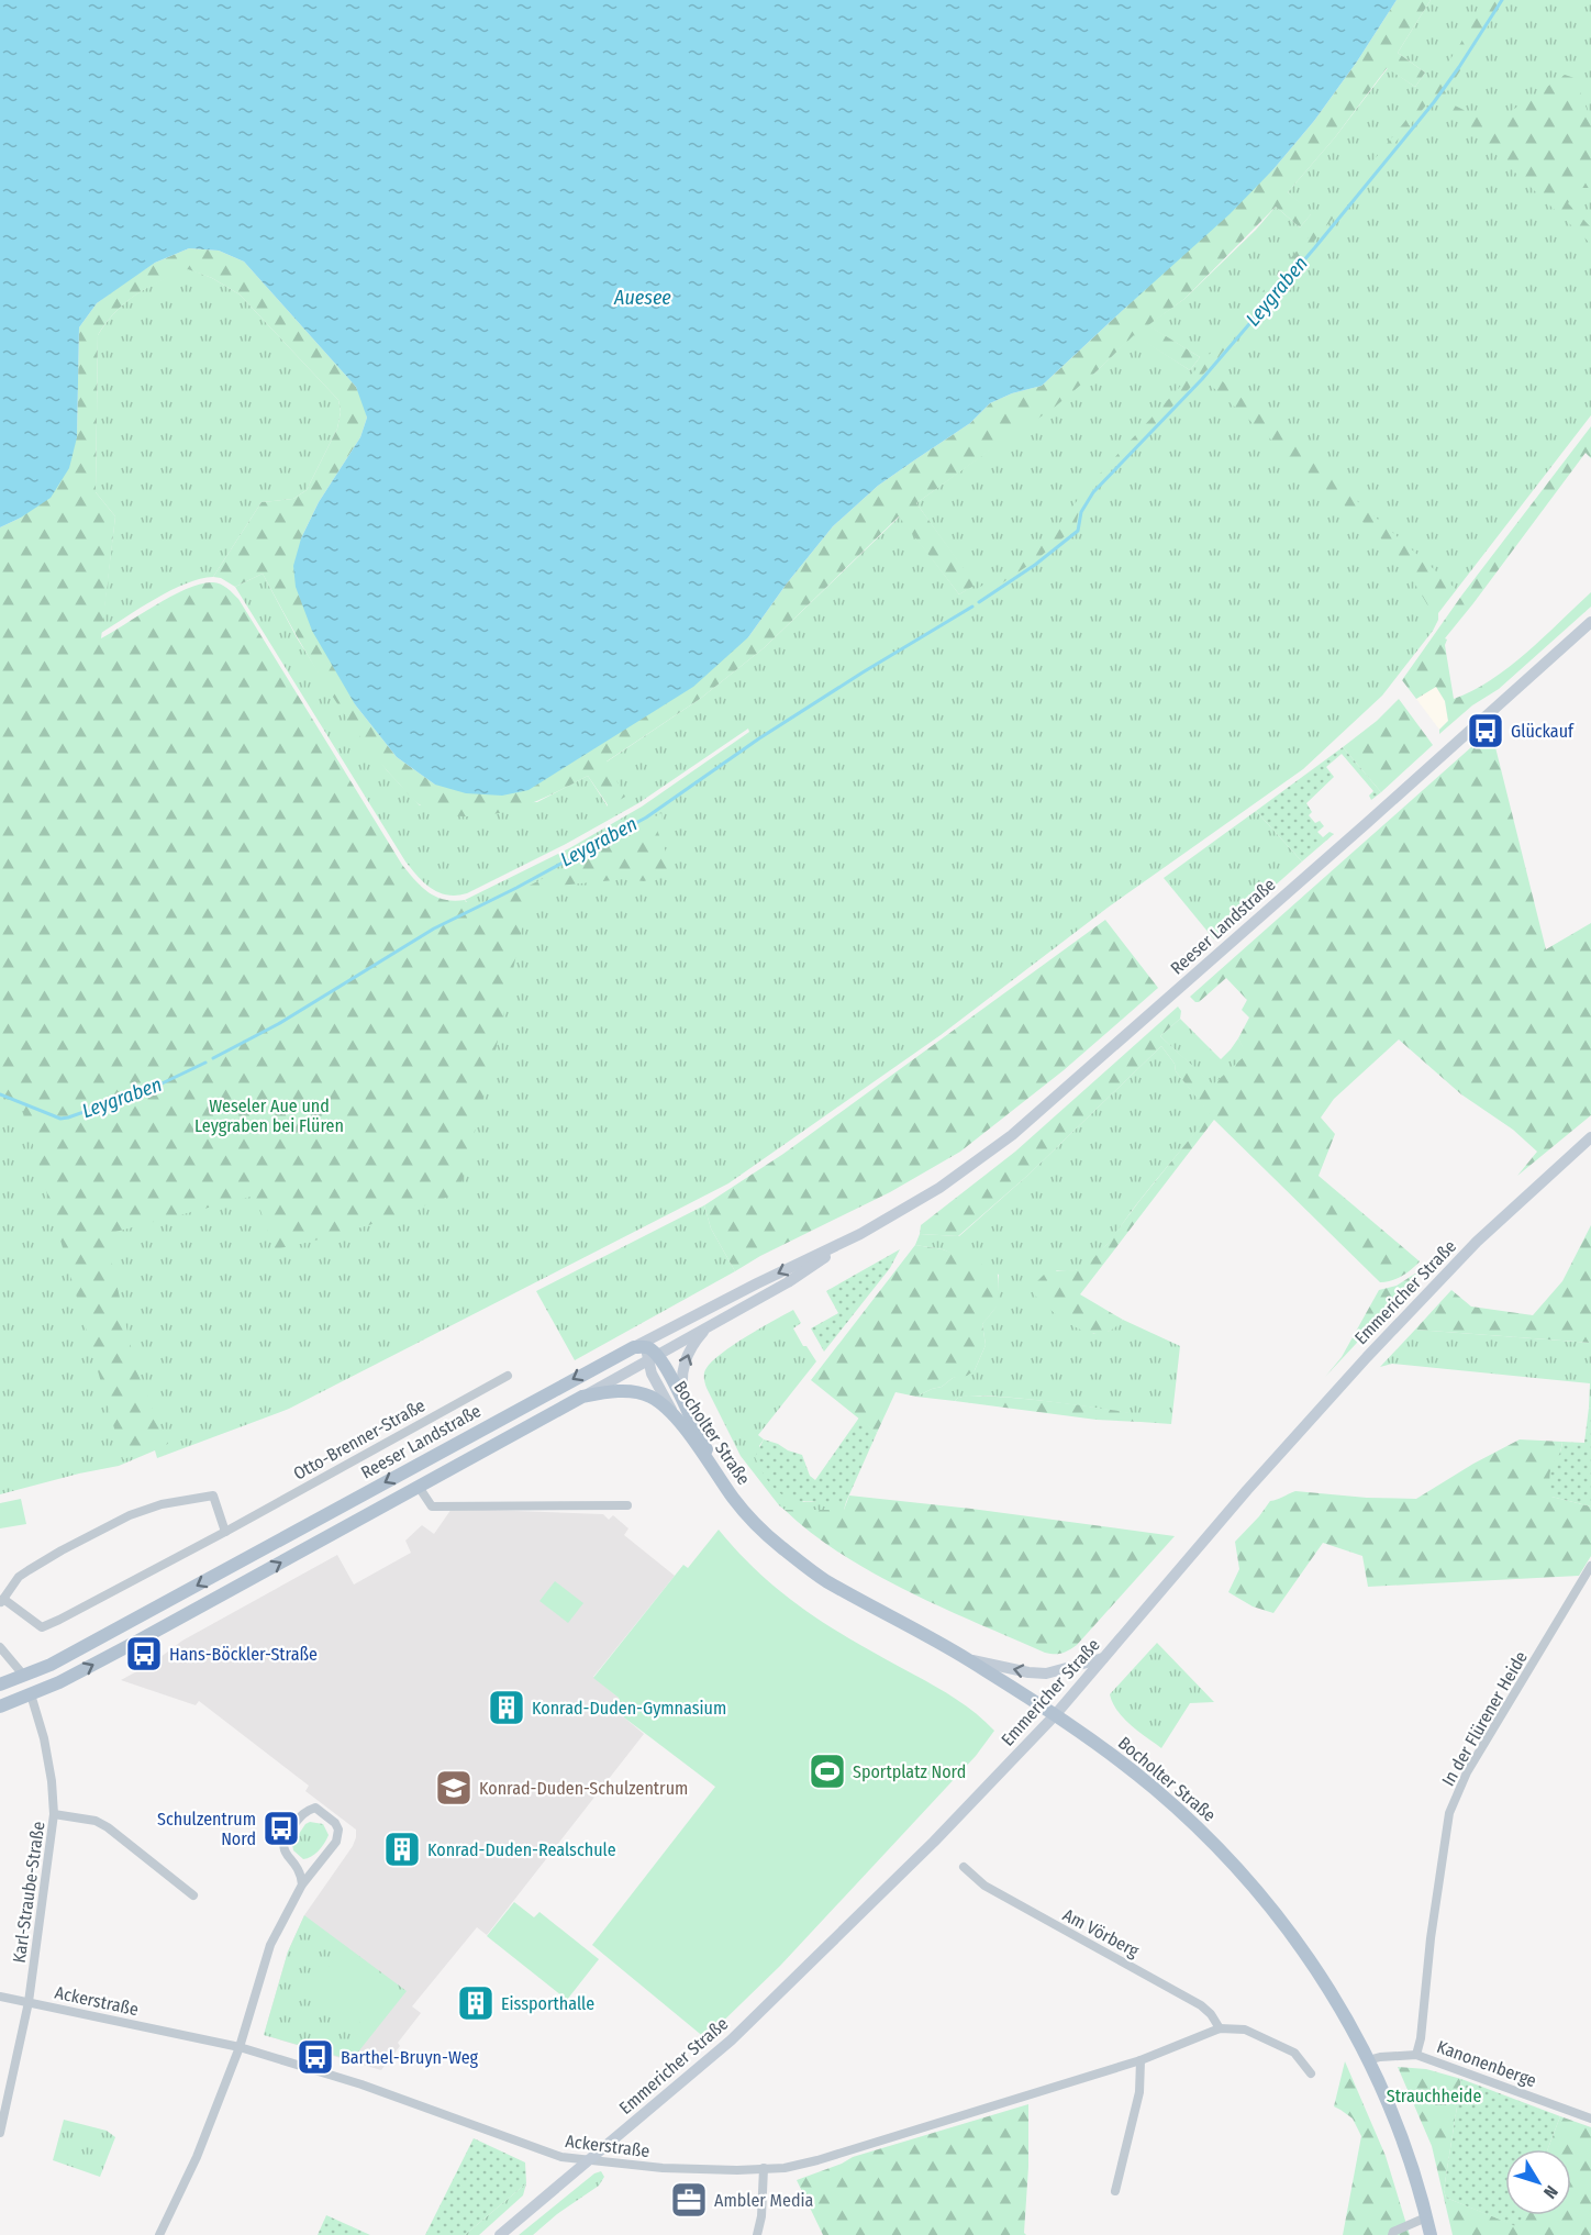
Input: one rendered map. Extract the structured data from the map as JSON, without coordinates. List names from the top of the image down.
{
  "streets": {
    "main road": ["Reeser Landstraße", "Emmericher Straße", "Bocholter Straße"],
    "street": [
      "Otto-Brenner-Straße",
      "In der Flürener Heide",
      "Karl-Straube-Straße",
      "Am Vörberg",
      "Ackerstraße",
      "Kanonenberge"
    ]
  },
  "crossings": [
    ["Reeser Landstraße", "Bocholter Straße"],
    ["Reeser Landstraße", "Karl-Straube-Straße"],
    ["Emmericher Straße", "Bocholter Straße"],
    ["Emmericher Straße", "Ackerstraße"],
    ["Bocholter Straße", "Kanonenberge"],
    ["In der Flürener Heide", "Kanonenberge"],
    ["Karl-Straube-Straße", "Ackerstraße"],
    ["Am Vörberg", "Ackerstraße"]
  ],
  "water": ["Leygraben", "Auesee"],
  "parks": ["Weseler Aue und Leygraben bei Flüren", "Strauchheide"],
  "places": {
    "bus stop": [
      "Glückauf",
      "Hans-Böckler-Straße",
      "Schulzentrum Nord",
      "Barthel-Bruyn-Weg"
    ],
    "building": ["Konrad-Duden-Gymnasium", "Konrad-Duden-Realschule", "Eissporthalle"],
    "sports": ["Sportplatz Nord"],
    "school or university": ["Konrad-Duden-Schulzentrum"],
    "office": ["Ambler Media"]
  },
  "north": "bottom right"
}
